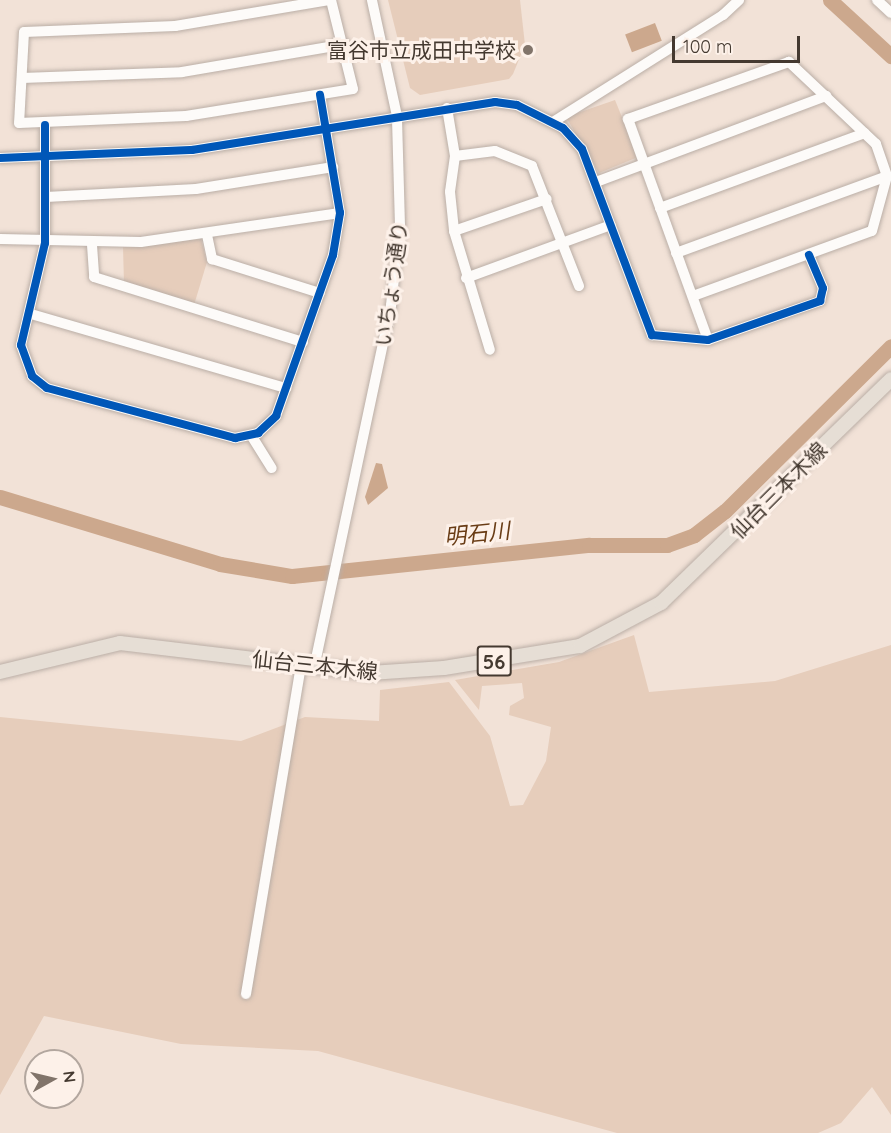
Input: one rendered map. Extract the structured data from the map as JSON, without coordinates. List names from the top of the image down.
{
  "streets": {
    "main road": ["仙台三本木線", "56"],
    "street": ["いちょう通り"]
  },
  "crossings": [
    ["いちょう通り", "仙台三本木線"]
  ],
  "water": ["明石川"],
  "places": ["富谷市立成田中学校"],
  "scale_bar": "100 m",
  "north": "right"
}
